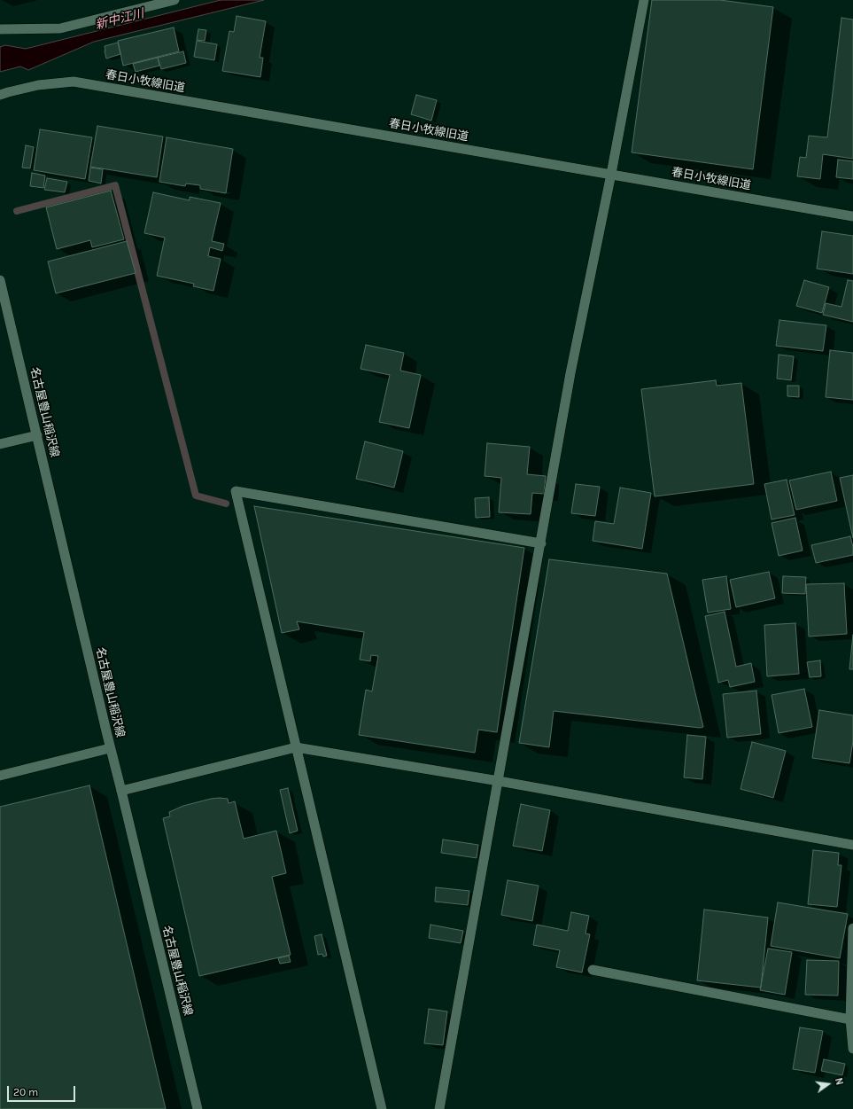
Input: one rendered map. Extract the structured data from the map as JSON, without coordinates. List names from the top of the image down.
{
  "streets": {
    "street": ["春日小牧線旧道", "名古屋豊山稲沢線"]
  },
  "water": ["新中江川"],
  "scale_bar": "20 m",
  "north": "right"
}
